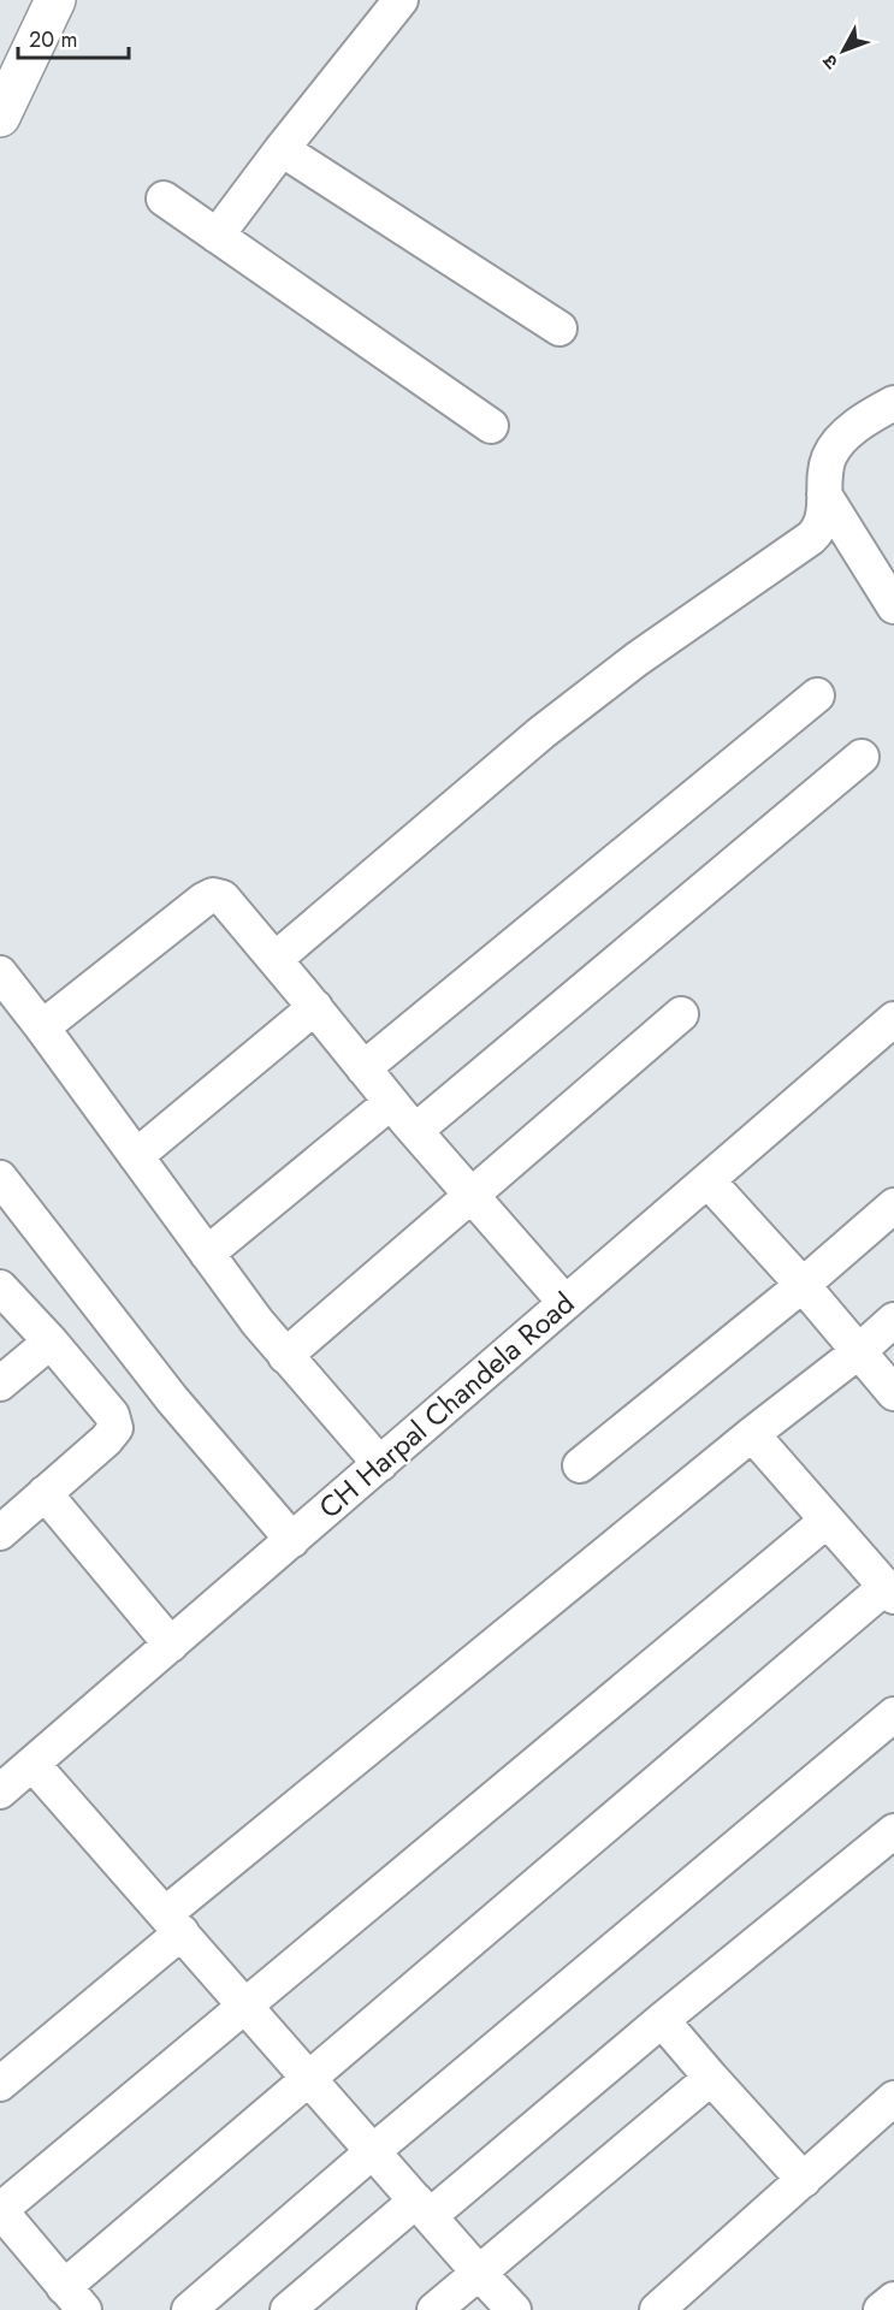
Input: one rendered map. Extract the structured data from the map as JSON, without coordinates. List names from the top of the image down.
{
  "streets": {
    "street": ["CH Harpal Chandela Road"]
  },
  "scale_bar": "20 m",
  "north": "bottom left"
}
